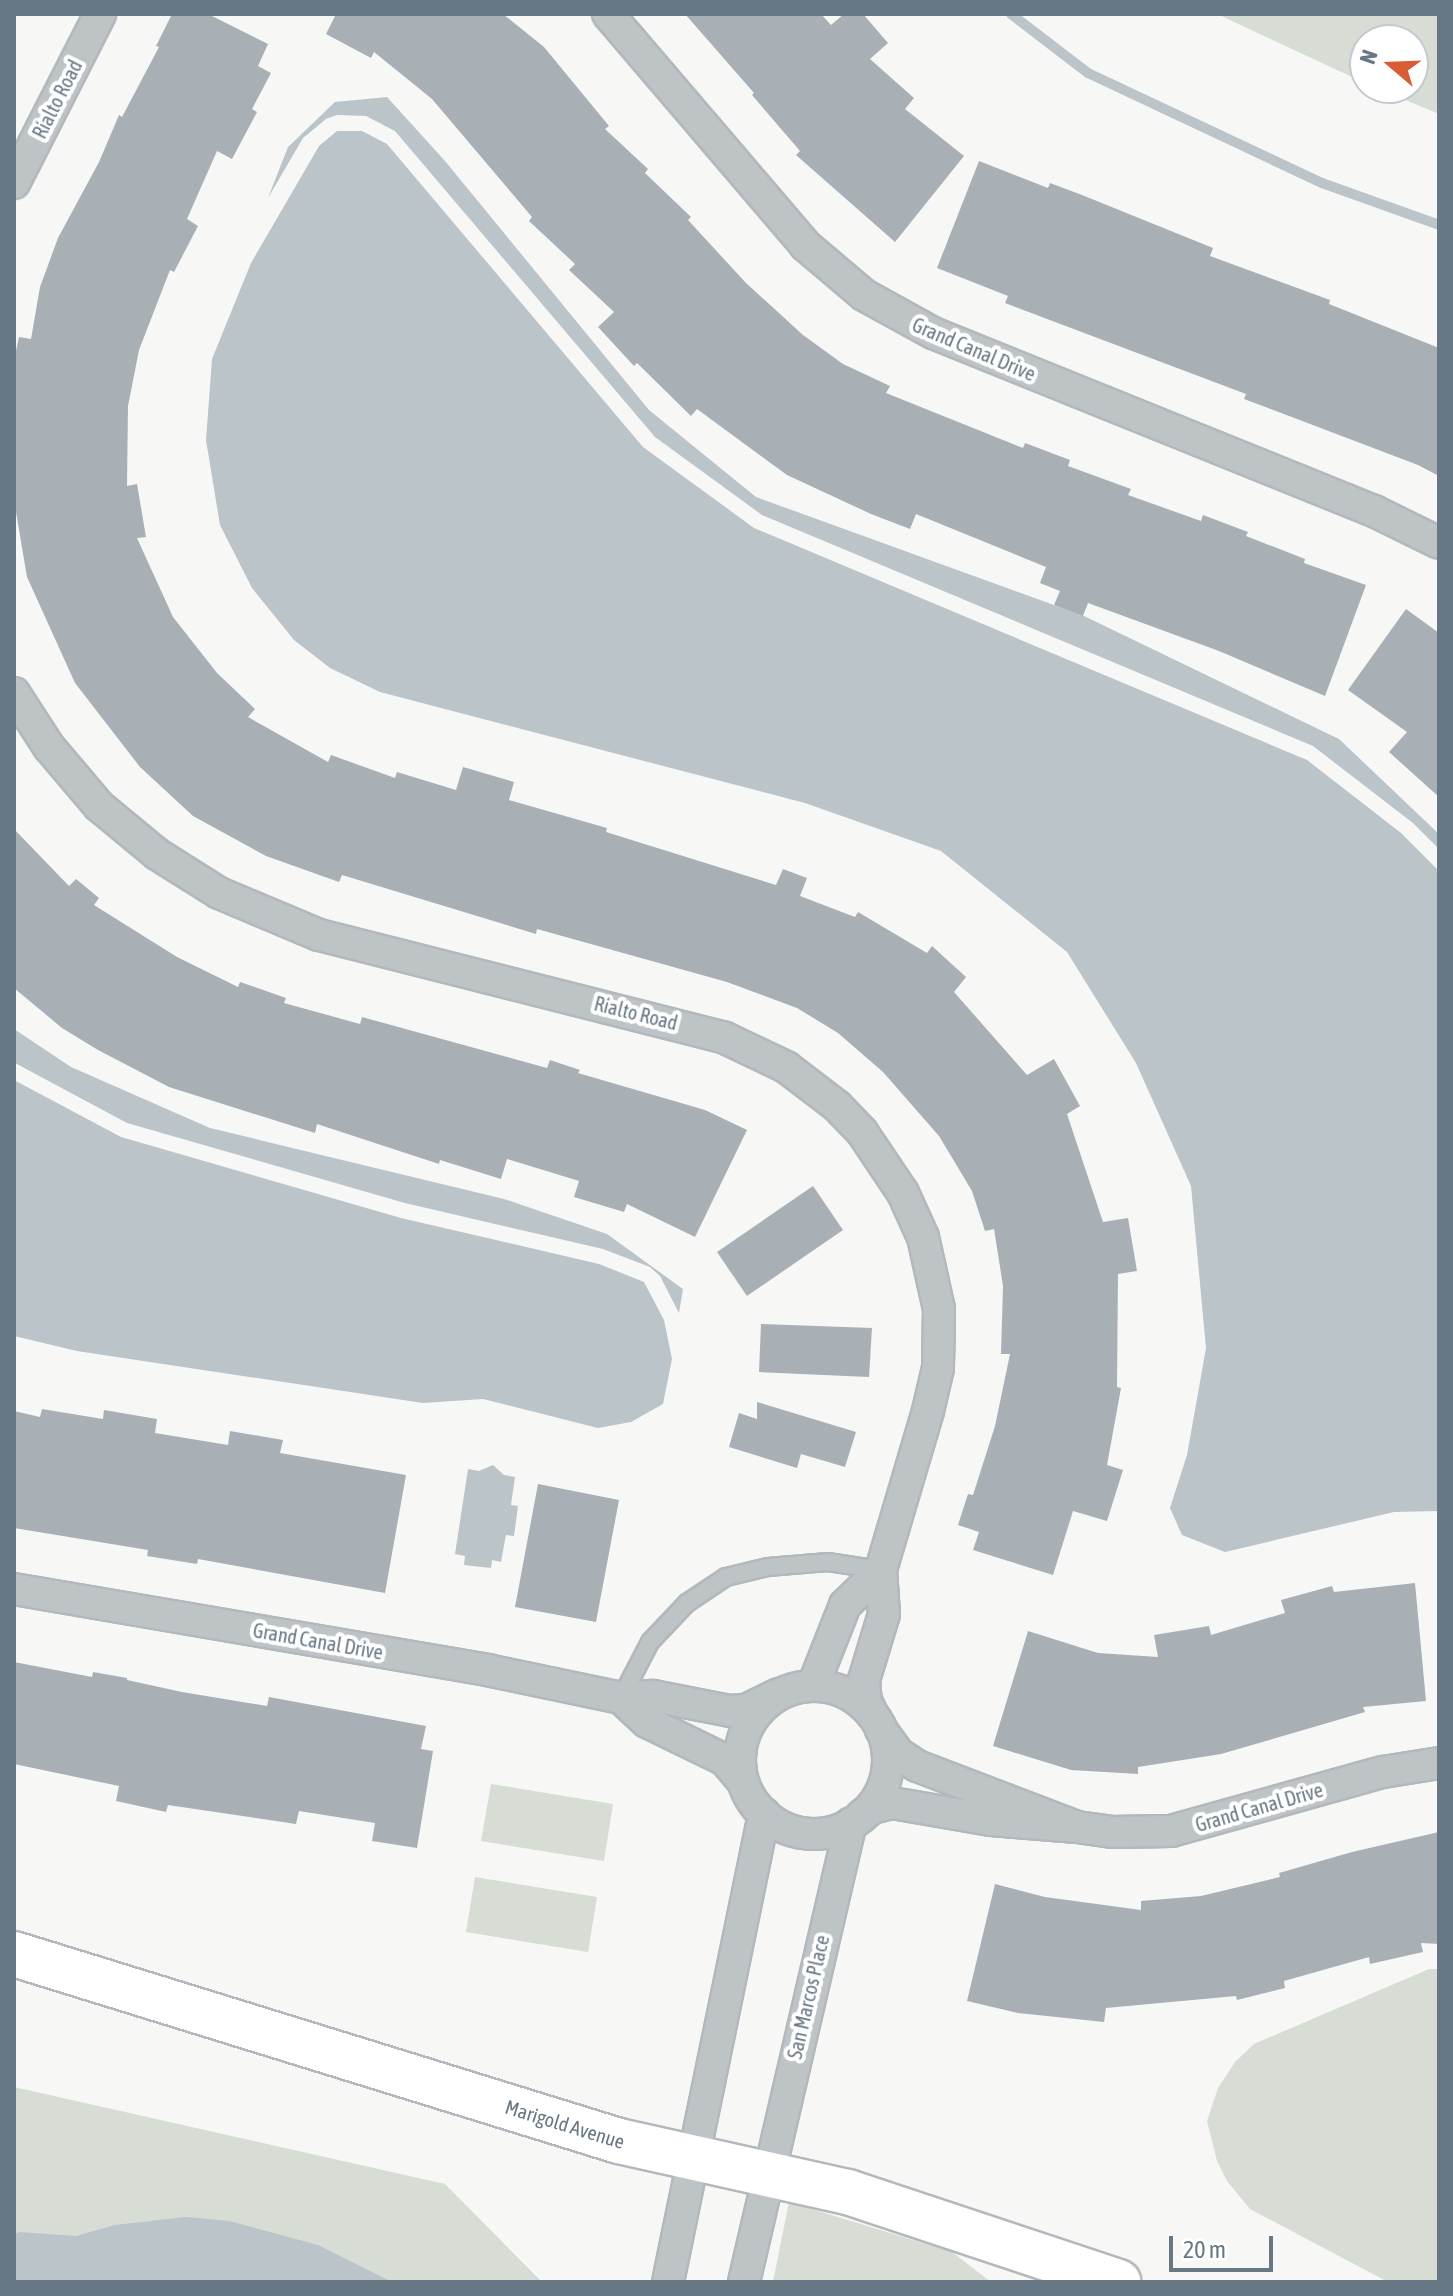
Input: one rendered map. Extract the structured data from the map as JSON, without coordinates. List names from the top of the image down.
{
  "streets": {
    "main road": ["Marigold Avenue"],
    "street": ["Rialto Road", "Grand Canal Drive", "San Marcos Place"]
  },
  "crossings": [
    ["Rialto Road", "Grand Canal Drive"],
    ["Rialto Road", "San Marcos Place"],
    ["Grand Canal Drive", "San Marcos Place"],
    ["San Marcos Place", "Marigold Avenue"]
  ],
  "scale_bar": "20 m",
  "north": "left"
}
